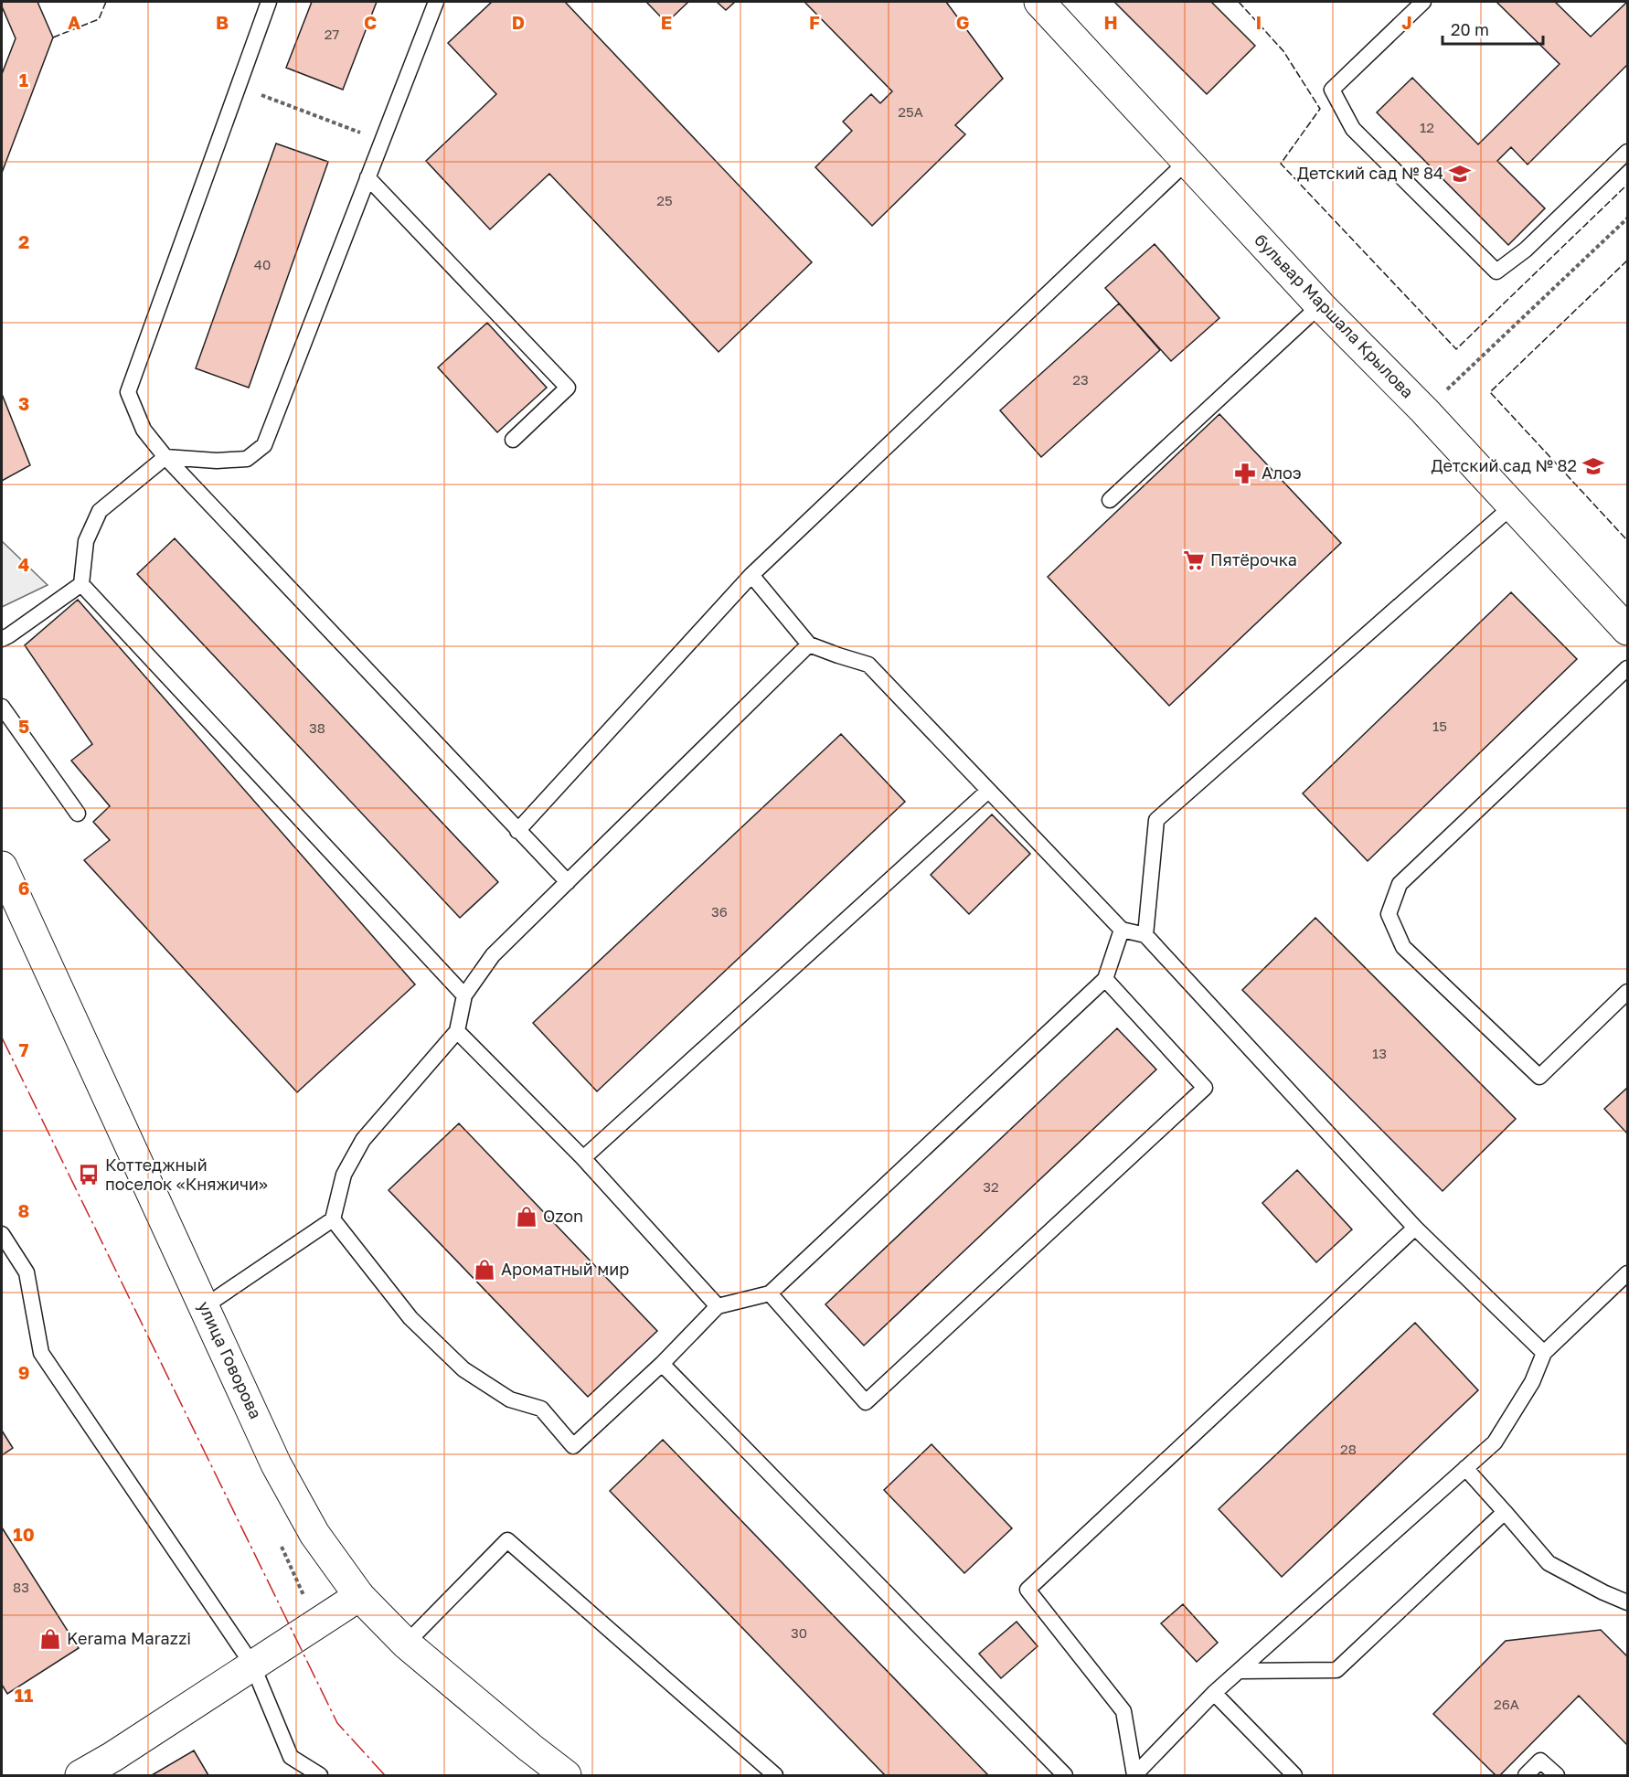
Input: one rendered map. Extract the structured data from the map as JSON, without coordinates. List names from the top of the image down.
{
  "streets": {
    "street": ["бульвар Маршала Крылова", "улица Говорова"]
  },
  "places": {
    "school or university": ["Детский сад № 84", "Детский сад № 82"],
    "pharmacy": ["Алоэ"],
    "supermarket": ["Пятёрочка"],
    "bus stop": ["Коттеджный поселок «Княжичи»"],
    "shop": ["Ozon", "Ароматный мир", "Kerama Marazzi"]
  },
  "house_numbers": [
    "27",
    "25А",
    "12",
    "25",
    "40",
    "23",
    "15",
    "38",
    "36",
    "13",
    "32",
    "28",
    "83",
    "30",
    "26А"
  ],
  "scale_bar": "20 m",
  "grid": {
    "columns": [
      "A",
      "B",
      "C",
      "D",
      "E",
      "F",
      "G",
      "H",
      "I",
      "J"
    ],
    "rows": [
      "1",
      "2",
      "3",
      "4",
      "5",
      "6",
      "7",
      "8",
      "9",
      "10",
      "11"
    ]
  }
}
